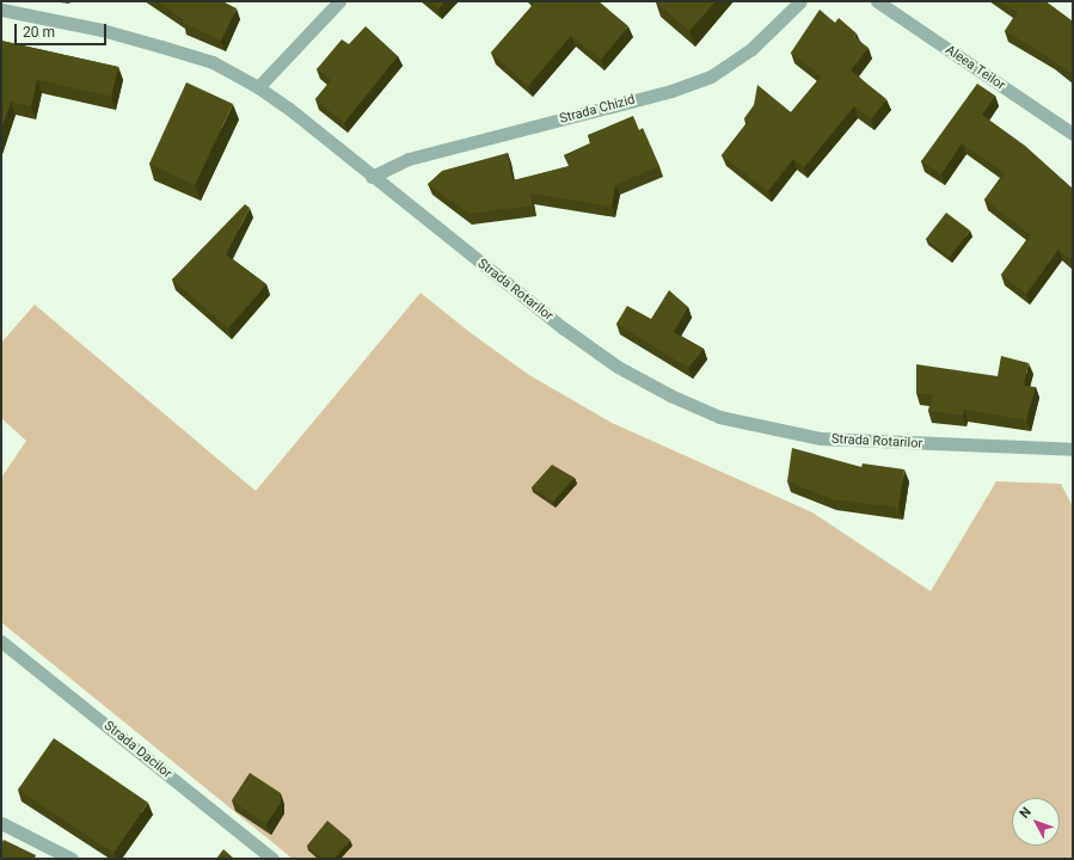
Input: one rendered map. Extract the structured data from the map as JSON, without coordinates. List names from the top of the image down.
{
  "streets": {
    "street": [
      "Aleea Teilor",
      "Strada Chizid",
      "Strada Rotarilor",
      "Strada Dacilor"
    ]
  },
  "crossings": [
    ["Strada Chizid", "Strada Rotarilor"]
  ],
  "scale_bar": "20 m",
  "north": "top left"
}
